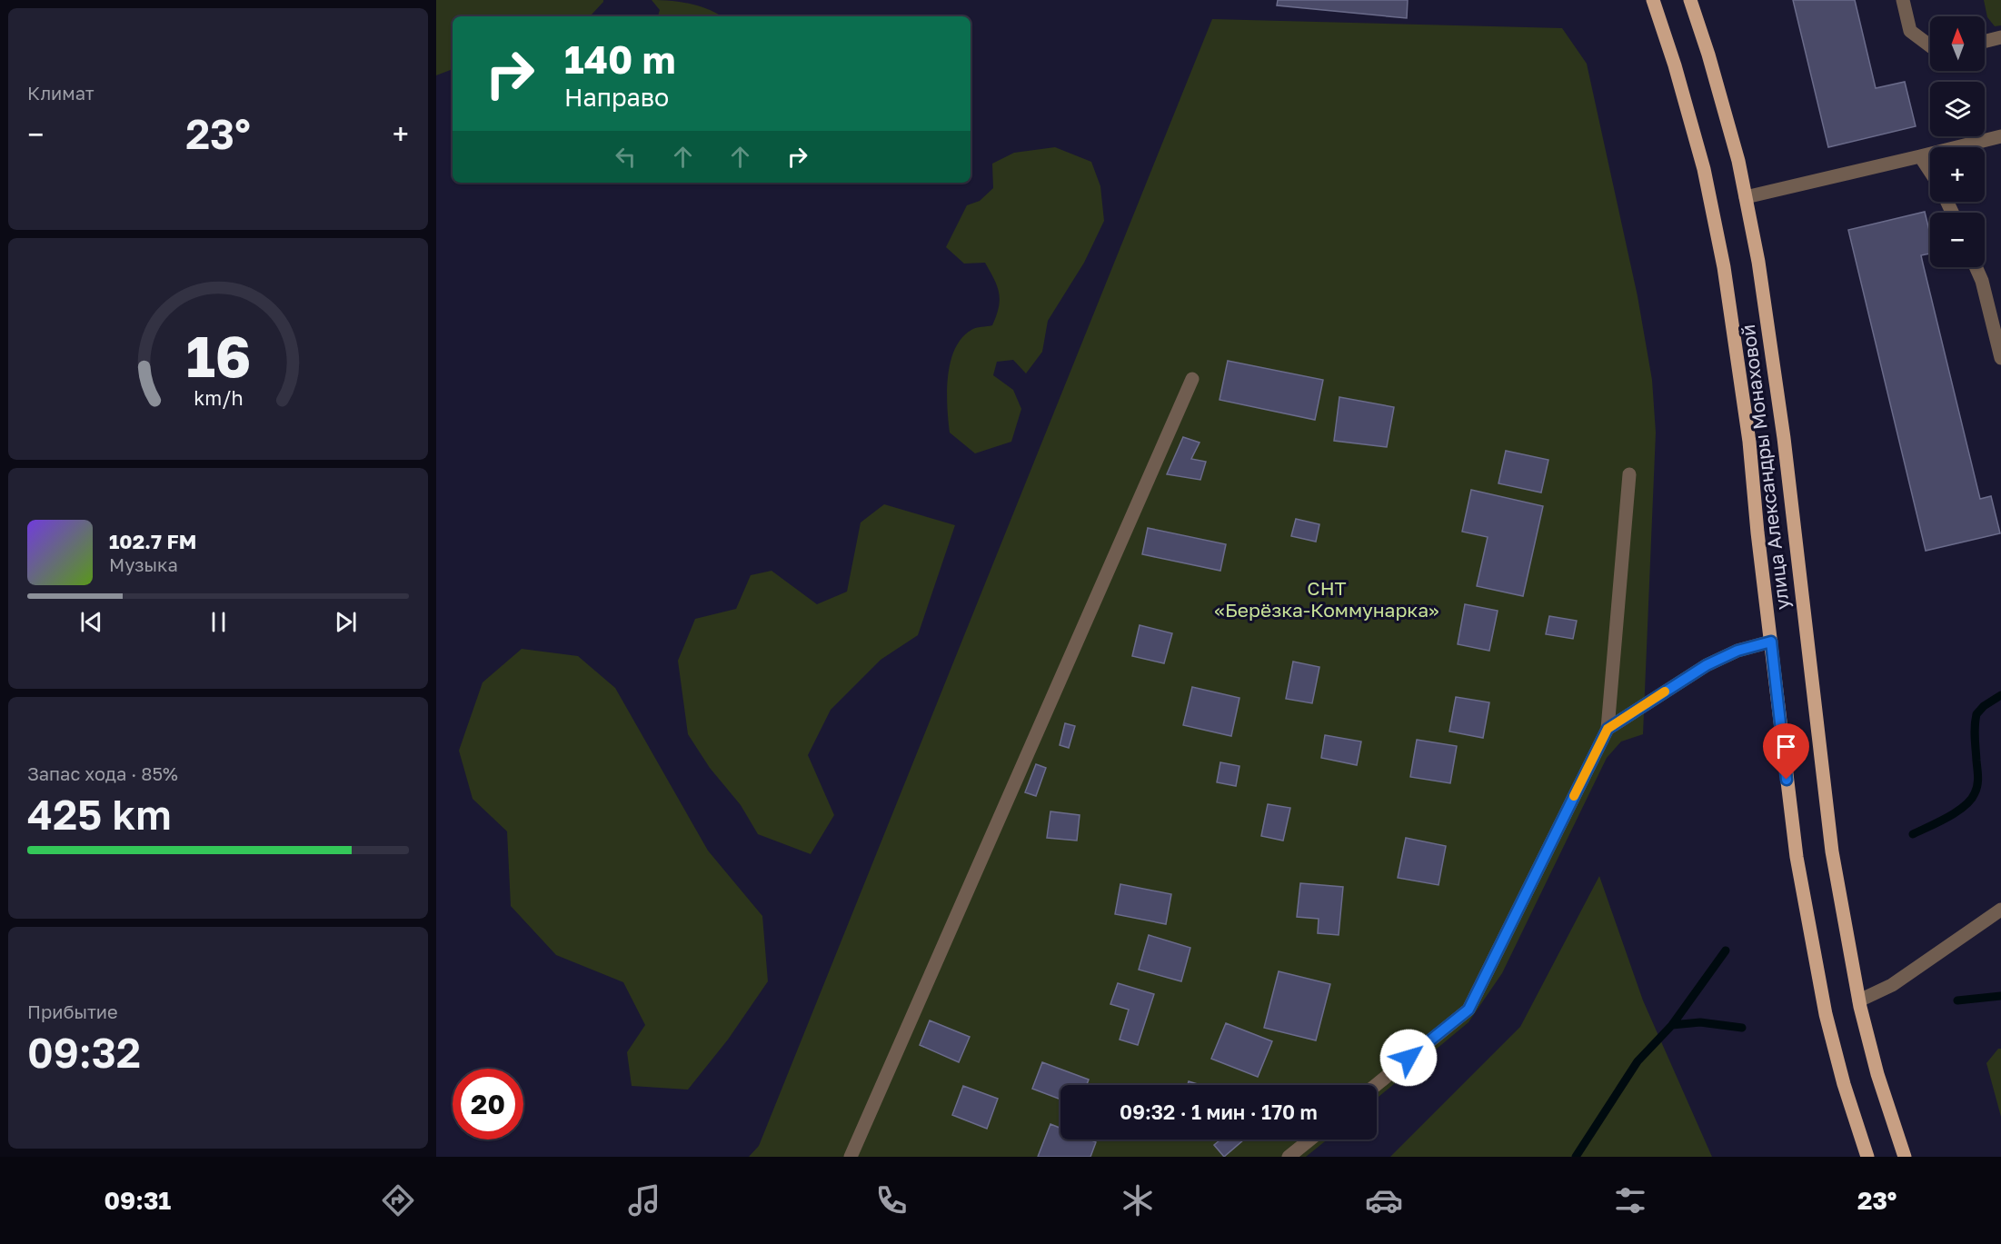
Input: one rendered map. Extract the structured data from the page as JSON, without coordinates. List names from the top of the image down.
{
  "streets": {
    "main road": ["улица Александры Монаховой"]
  },
  "parks": ["СНТ «Берёзка-Коммунарка»"],
  "north": "top",
  "page": {
    "tile": [
      "Климат",
      ["Запас хода · 85%", "425 km"],
      ["Прибытие", "09:32"]
    ],
    "map_buttons": ["+", "−"],
    "turn": ["140 m", "Направо"],
    "heat": ["−", "23°", "+"],
    "song": ["102.7 FM", "Музыка"],
    "limit": "20",
    "trip": "09:32 · 1 мин · 170 m",
    "tabs": ["09:31", "23°"],
    "gauge": ["16", "km/h"]
  }
}
